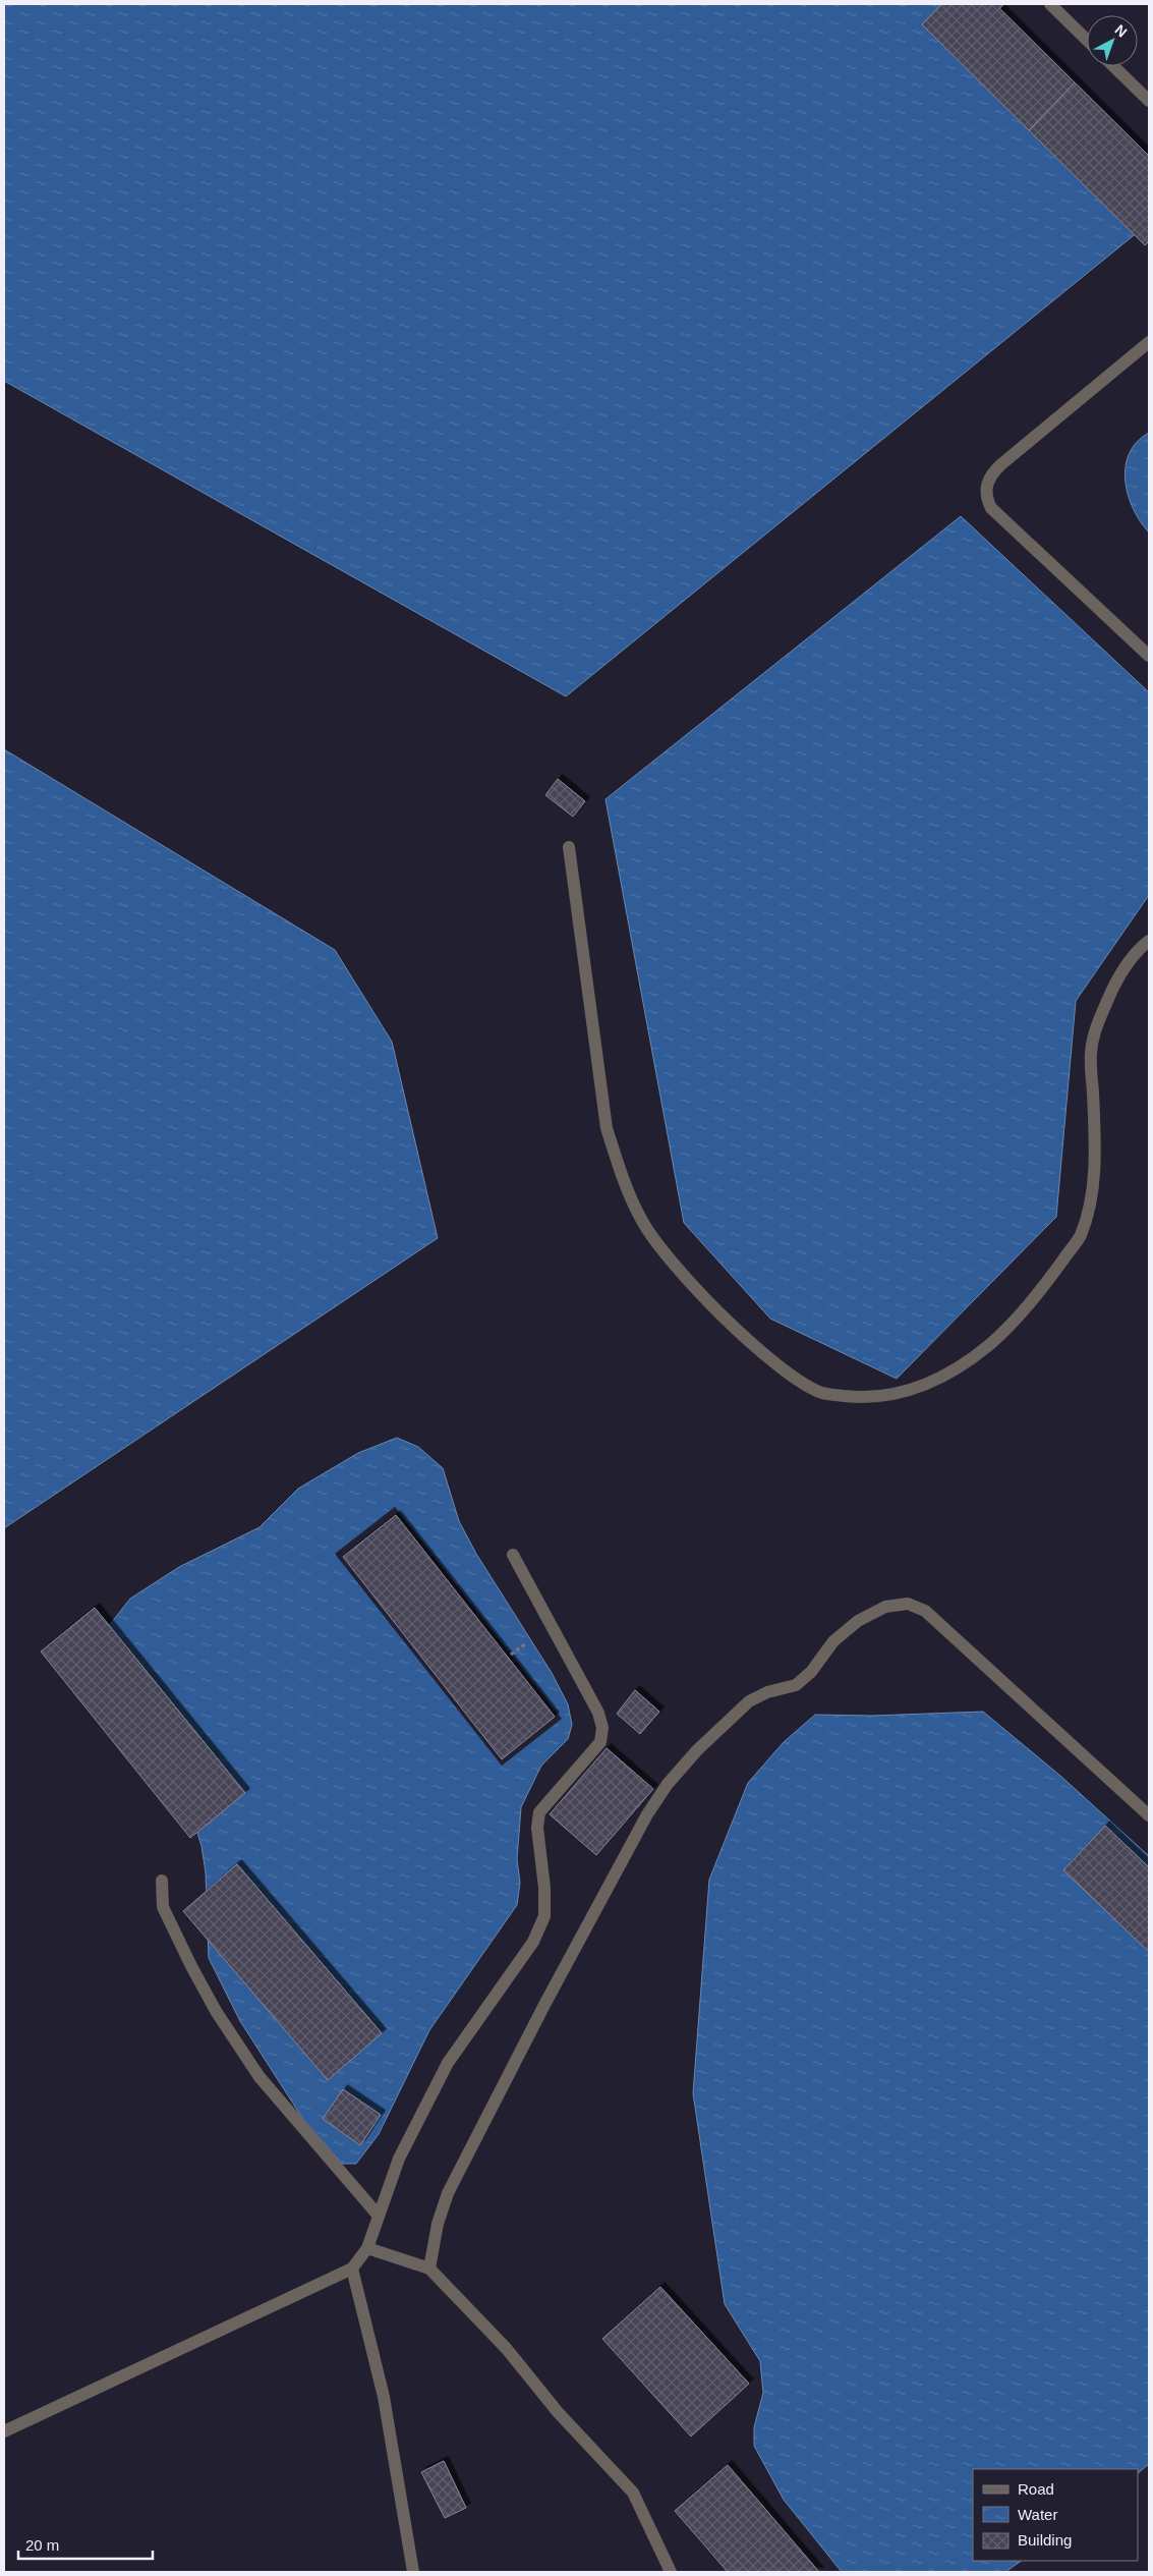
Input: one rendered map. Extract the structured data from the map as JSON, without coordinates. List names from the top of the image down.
{
  "legend": ["Road", "Water", "Building"],
  "scale_bar": "20 m",
  "north": "top right"
}
